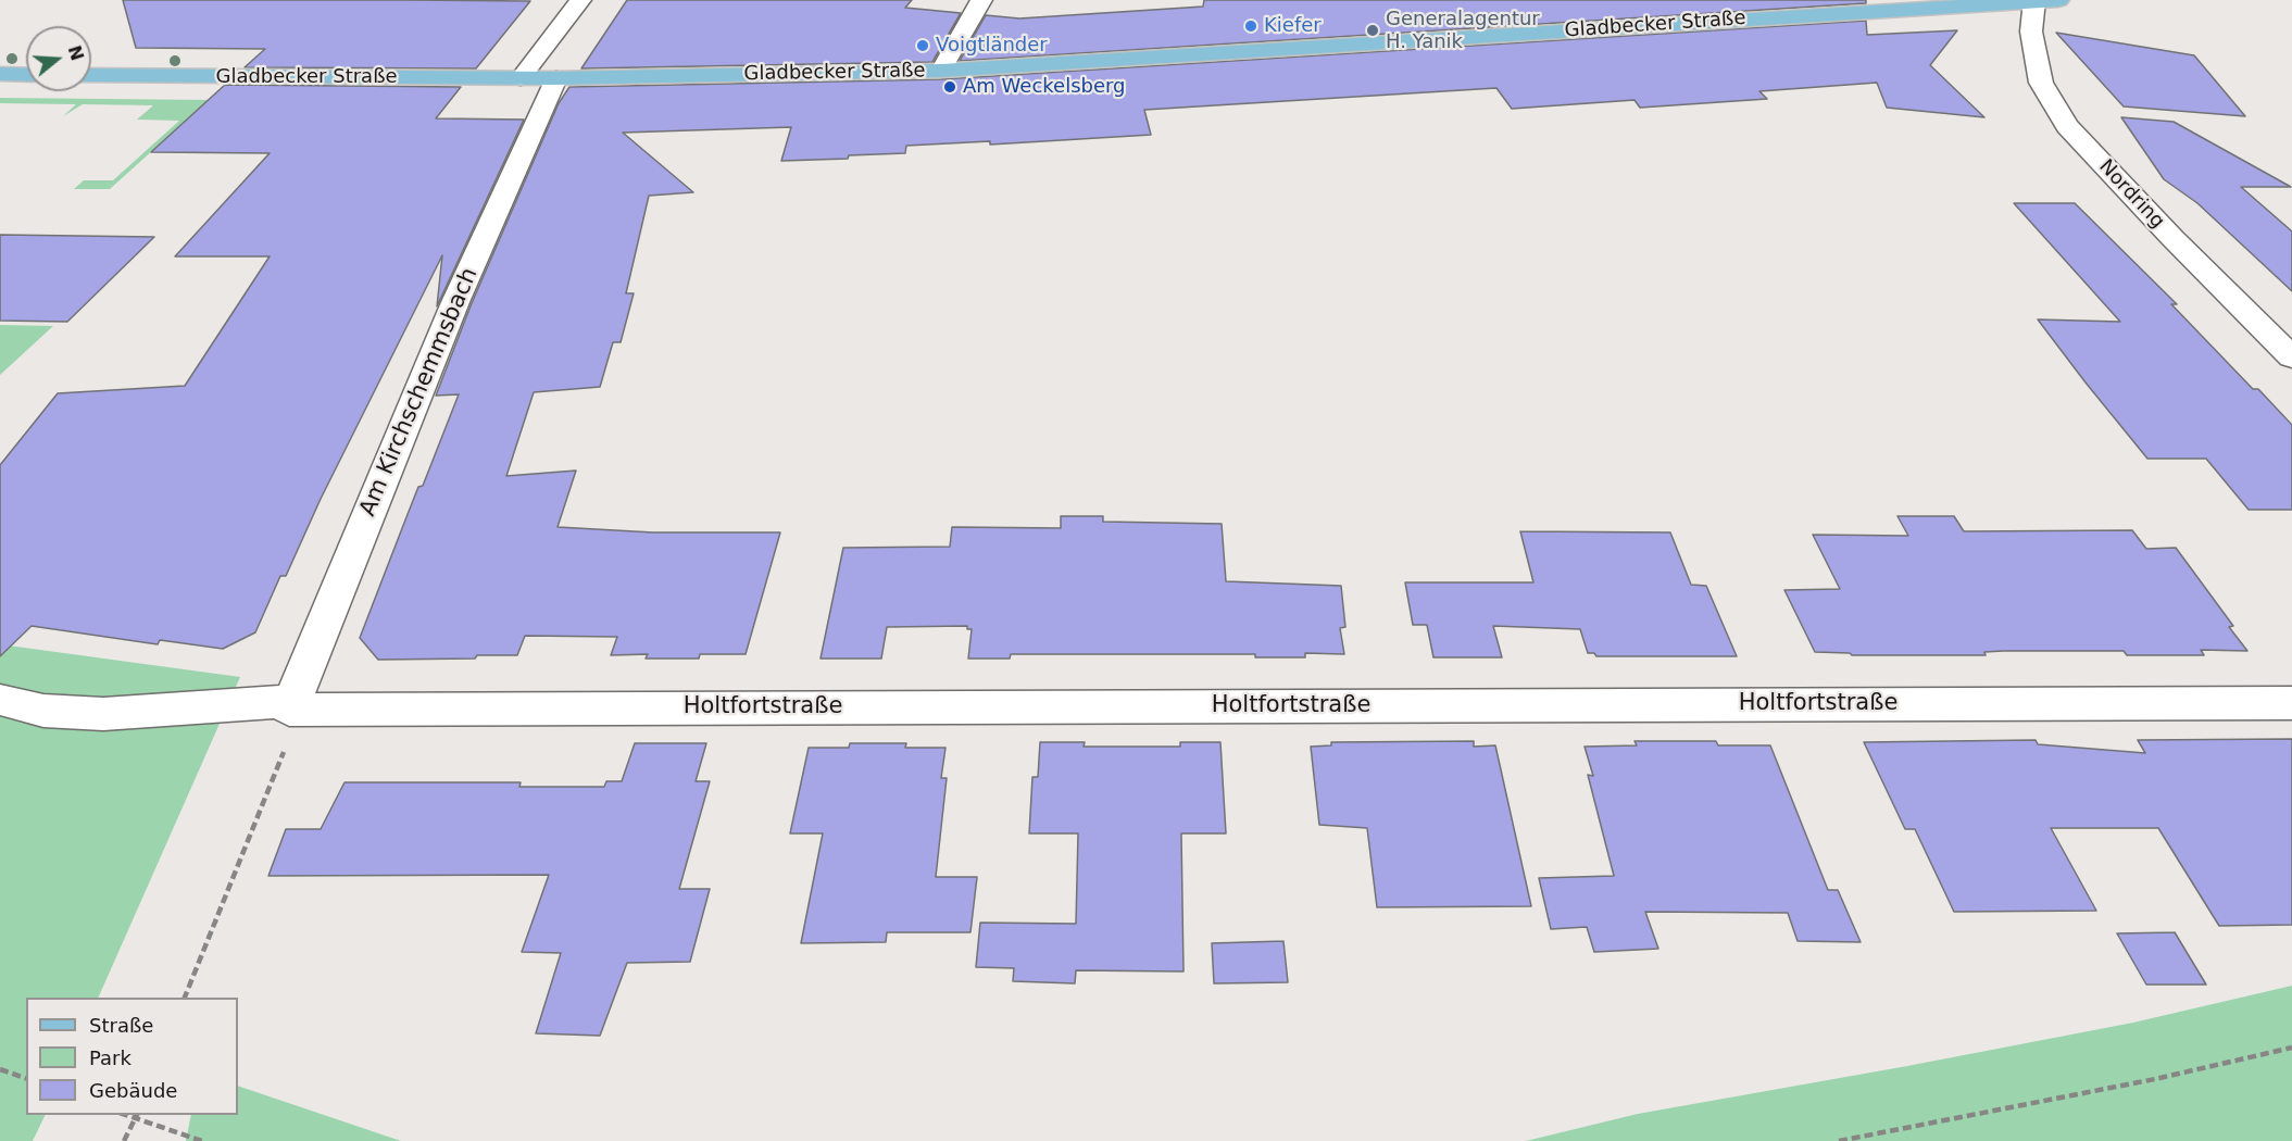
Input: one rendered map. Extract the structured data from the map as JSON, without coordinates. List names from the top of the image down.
{
  "streets": {
    "main road": ["Gladbecker Straße"],
    "street": ["Nordring", "Am Kirchschemmsbach", "Holtfortstraße"]
  },
  "crossings": [
    ["Gladbecker Straße", "Nordring"],
    ["Gladbecker Straße", "Am Kirchschemmsbach"],
    ["Am Kirchschemmsbach", "Holtfortstraße"]
  ],
  "places": [
    "Kiefer",
    "Generalagentur H. Yanik",
    "Voigtländer",
    "Am Weckelsberg"
  ],
  "legend": ["Straße", "Park", "Gebäude"],
  "north": "right"
}
